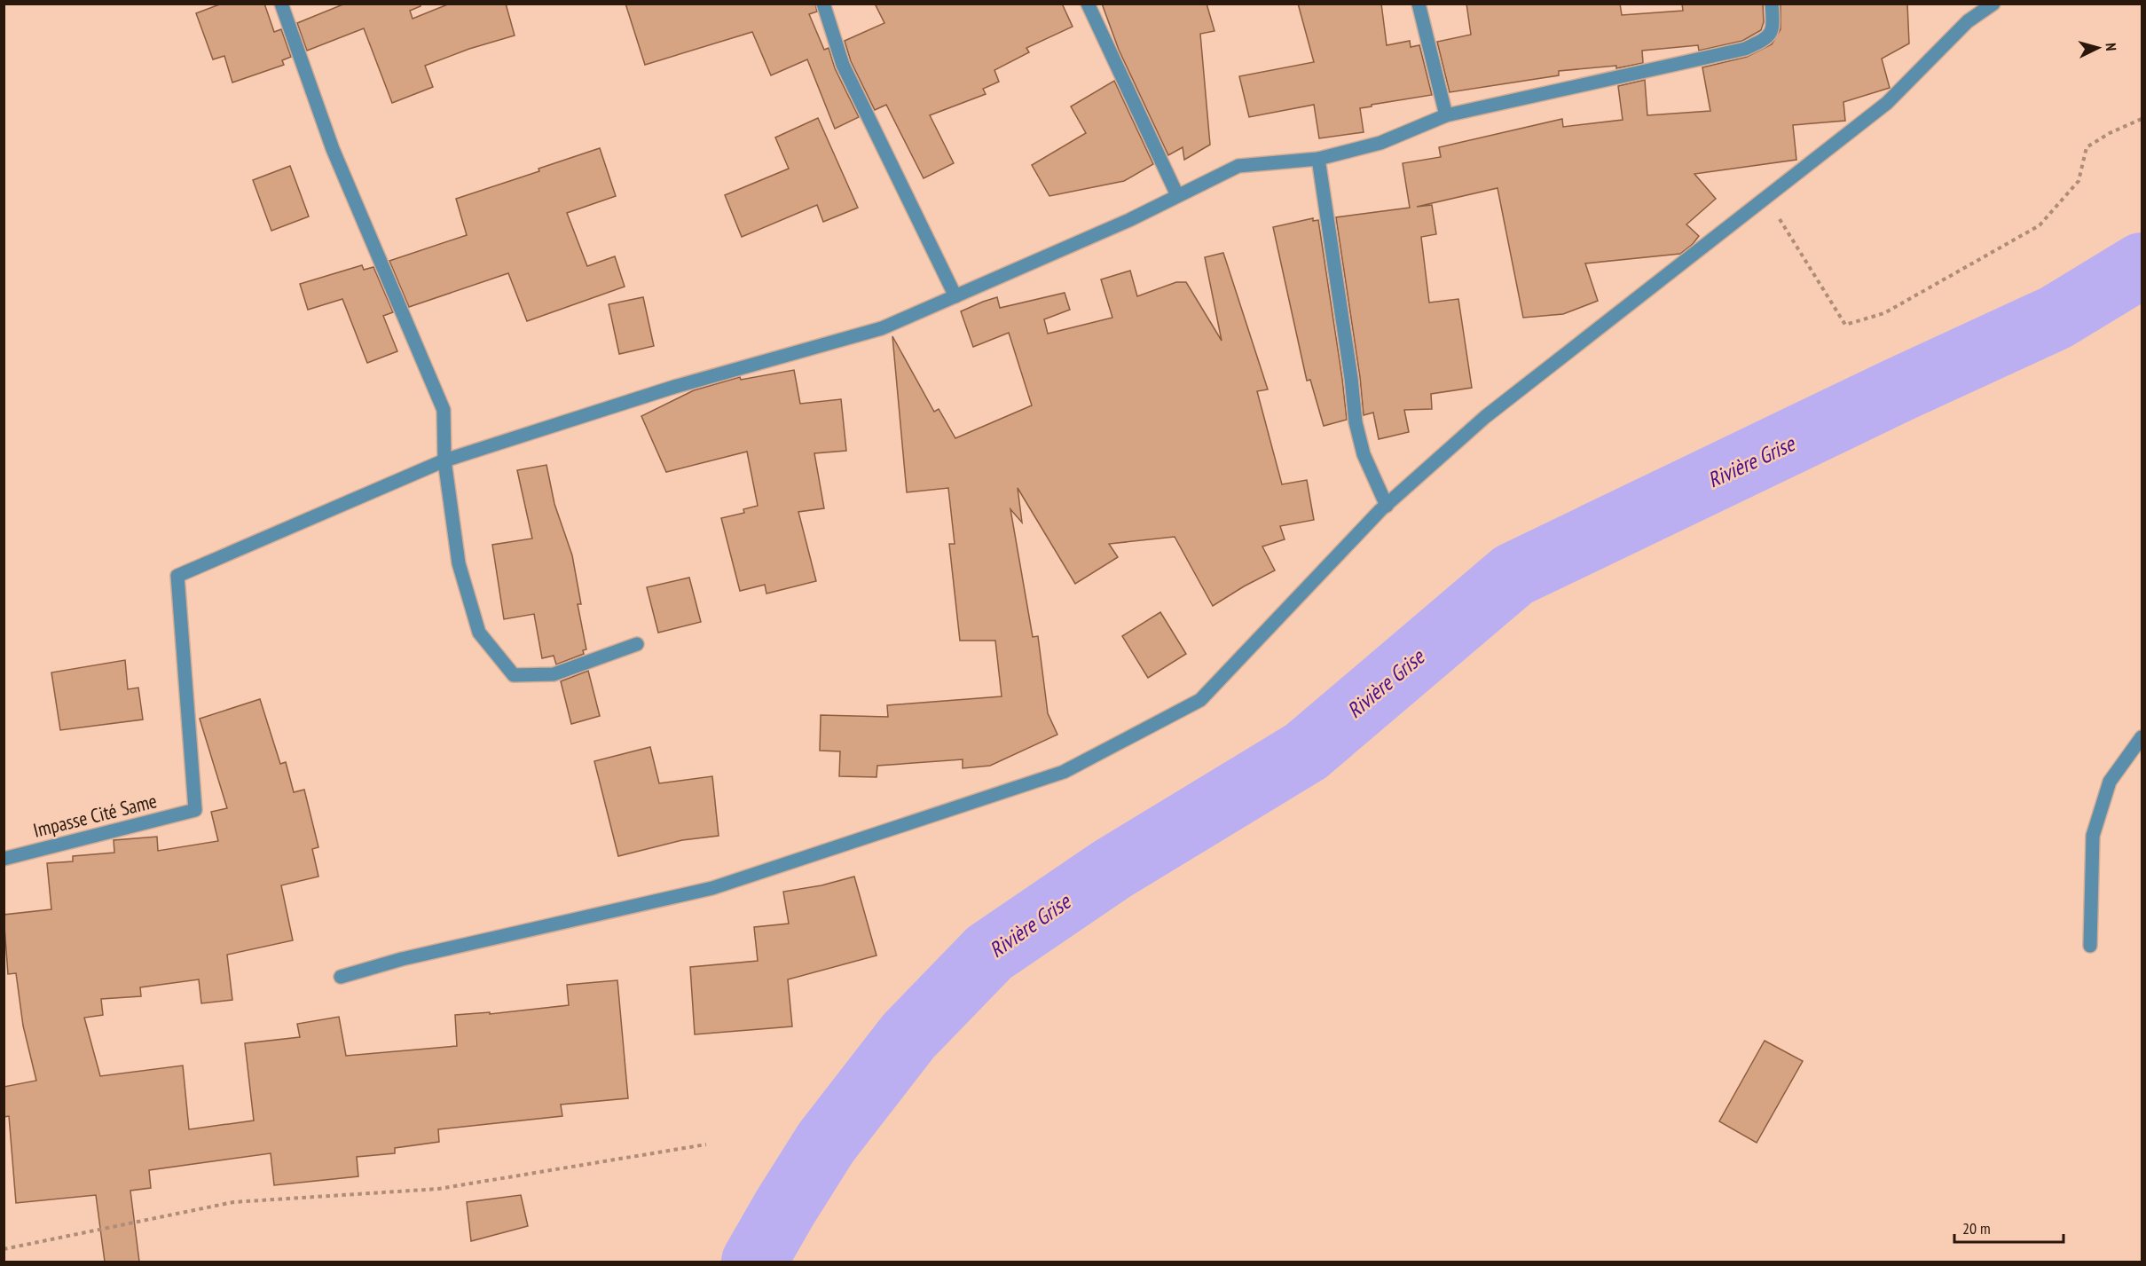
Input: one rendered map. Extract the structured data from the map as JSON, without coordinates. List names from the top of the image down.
{
  "streets": {
    "street": ["Impasse Cité Same"]
  },
  "water": ["Rivière Grise"],
  "scale_bar": "20 m",
  "north": "right"
}
